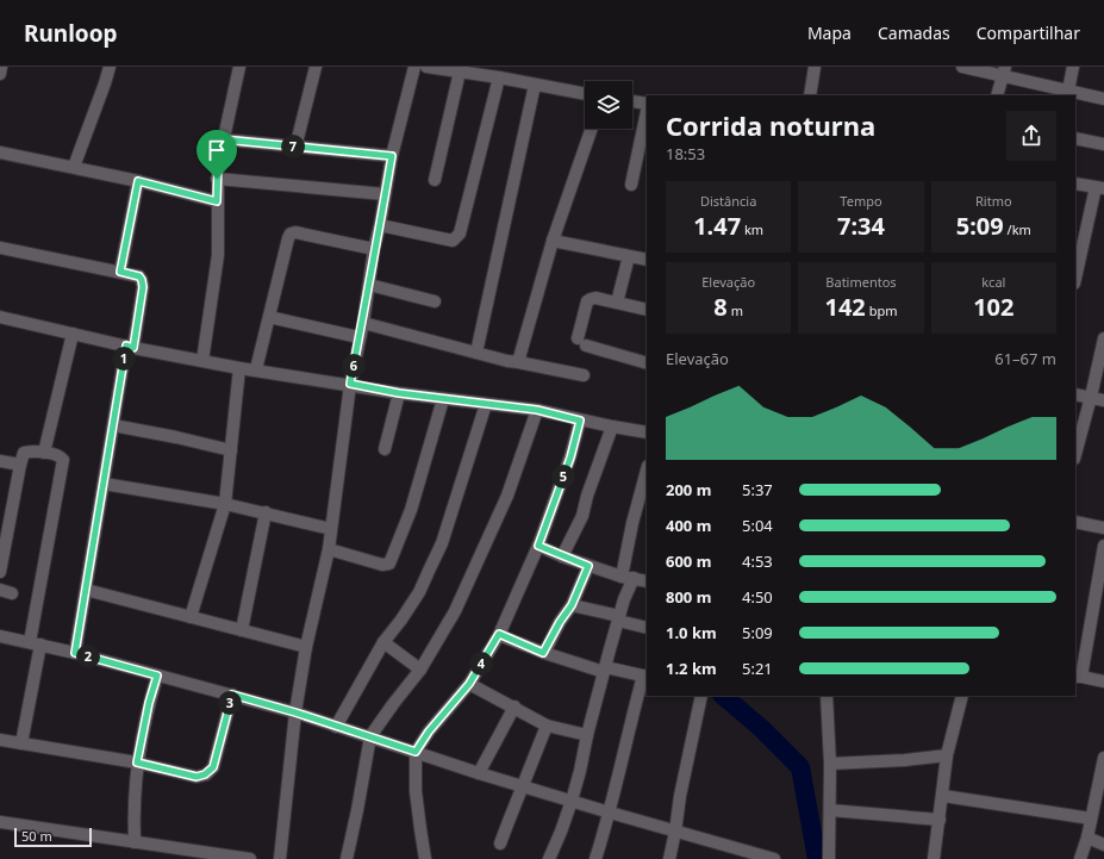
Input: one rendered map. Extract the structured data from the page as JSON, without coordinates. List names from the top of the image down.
{
  "scale_bar": "50 m",
  "page": {
    "header": "Runloop",
    "nav": ["Mapa", "Camadas", "Compartilhar"],
    "heading": ["Corrida noturna", "18:53"],
    "pins": [
      "7",
      "1",
      "6",
      "5",
      "2",
      "4",
      "3"
    ],
    "stats": [
      ["Distância", "1.47 km"],
      ["Tempo", "7:34"],
      ["Ritmo", "5:09 /km"],
      ["Elevação", "8 m"],
      ["Batimentos", "142 bpm"],
      ["kcal", "102"]
    ],
    "chart": ["Elevação", "61–67 m"],
    "list": [
      {
        "name": "200 m",
        "note": "5:37"
      },
      {
        "name": "400 m",
        "note": "5:04"
      },
      {
        "name": "600 m",
        "note": "4:53"
      },
      {
        "name": "800 m",
        "note": "4:50"
      },
      {
        "name": "1.0 km",
        "note": "5:09"
      },
      {
        "name": "1.2 km",
        "note": "5:21"
      }
    ],
    "scale": "50 m"
  }
}
